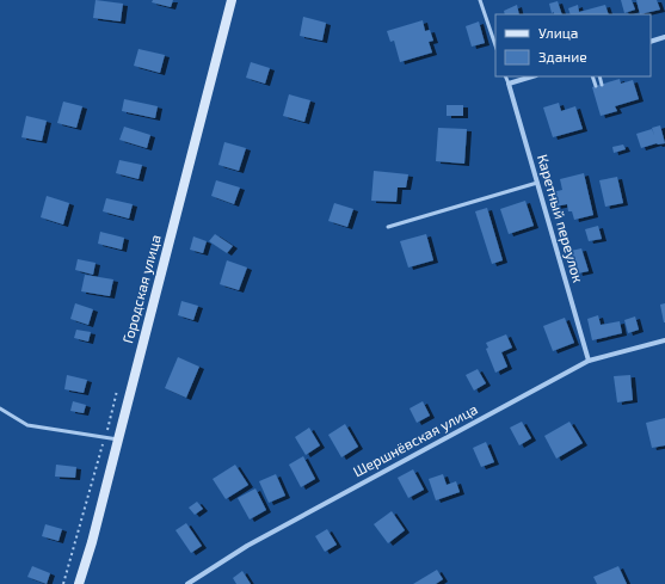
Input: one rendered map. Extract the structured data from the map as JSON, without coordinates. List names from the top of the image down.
{
  "streets": {
    "street": ["Каретный переулок", "Городская улица", "Шершнёвская улица"]
  },
  "crossings": [
    ["Каретный переулок", "Шершнёвская улица"]
  ],
  "legend": ["Улица", "Здание"]
}
